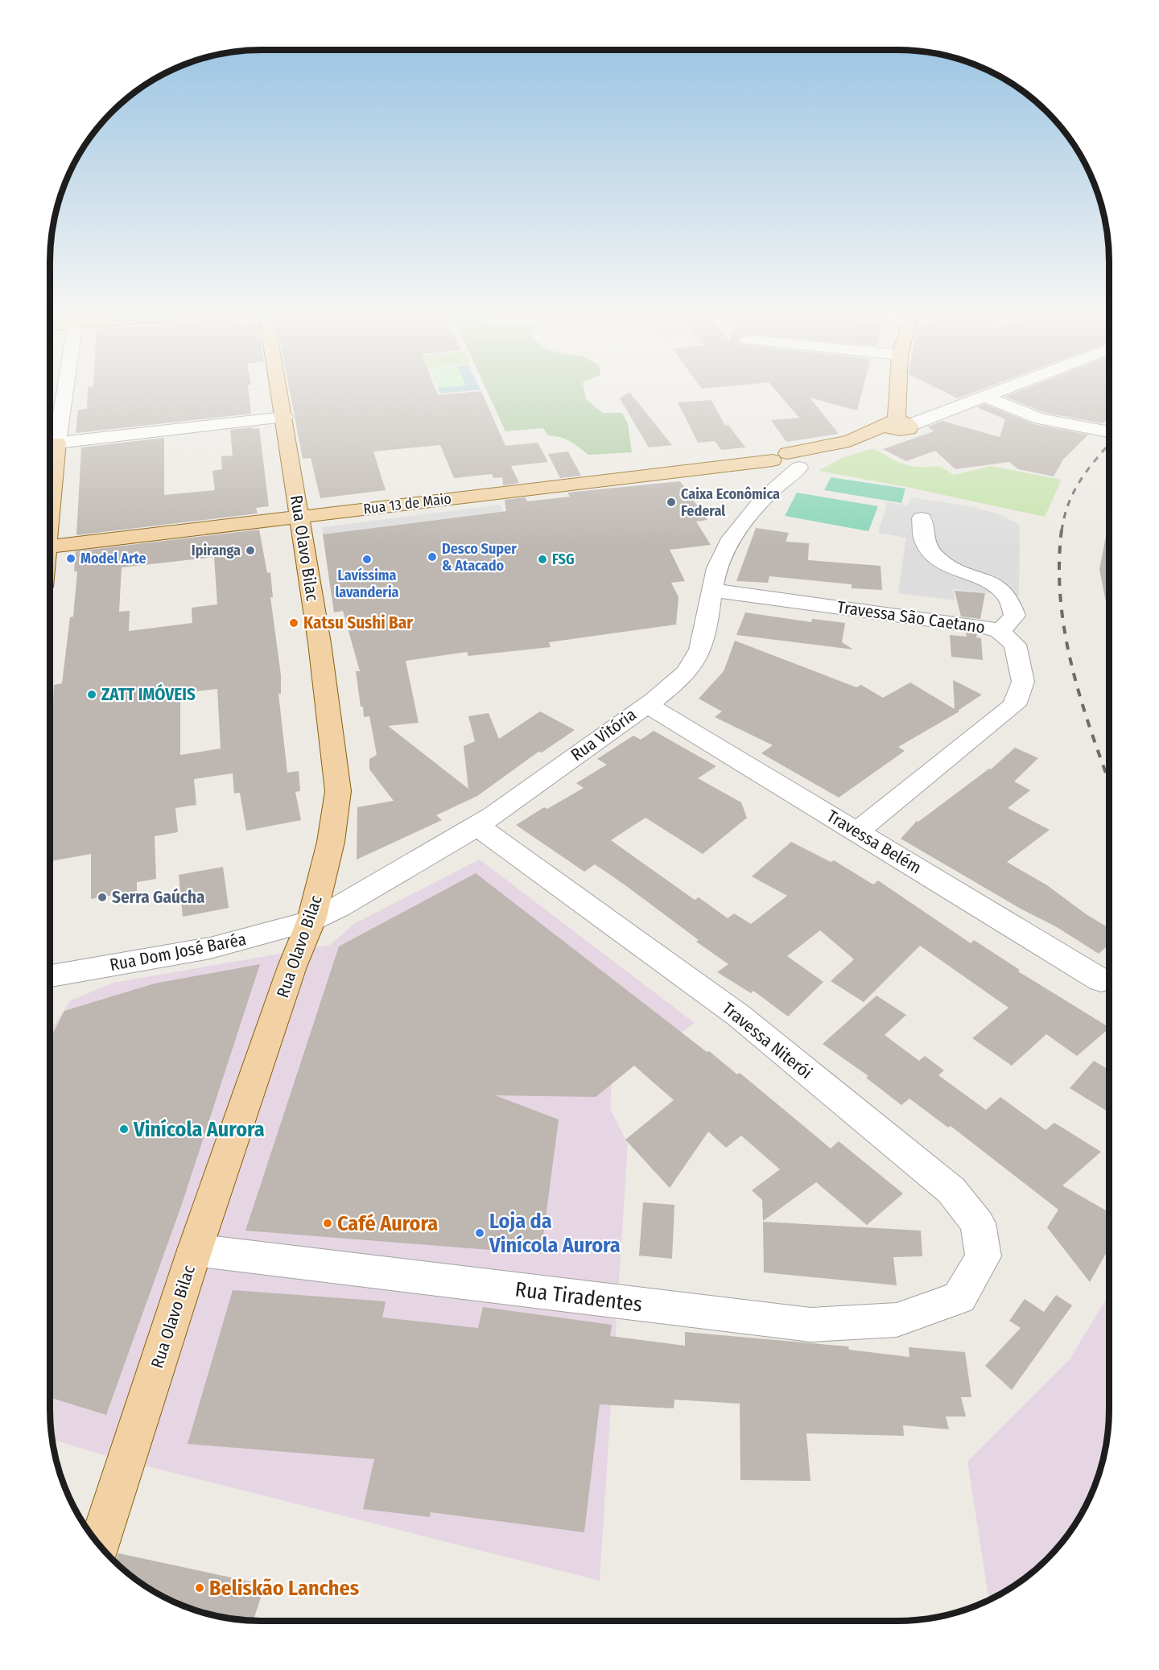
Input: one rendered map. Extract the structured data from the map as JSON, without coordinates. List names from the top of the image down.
{
  "streets": {
    "main road": ["Rua 13 de Maio", "Rua Olavo Bilac"],
    "street": [
      "Travessa São Caetano",
      "Rua Vitória",
      "Travessa Belém",
      "Rua Dom José Baréa",
      "Travessa Niterói",
      "Rua Tiradentes"
    ]
  },
  "crossings": [
    ["Rua 13 de Maio", "Rua Olavo Bilac"],
    ["Rua 13 de Maio", "Rua Vitória"],
    ["Rua Olavo Bilac", "Rua Vitória"],
    ["Rua Olavo Bilac", "Rua Dom José Baréa"],
    ["Rua Olavo Bilac", "Rua Tiradentes"],
    ["Travessa São Caetano", "Rua Vitória"],
    ["Travessa São Caetano", "Travessa Belém"],
    ["Rua Vitória", "Travessa Belém"],
    ["Rua Vitória", "Rua Dom José Baréa"],
    ["Rua Vitória", "Travessa Niterói"],
    ["Travessa Niterói", "Rua Tiradentes"]
  ],
  "places": [
    "Caixa Econômica Federal",
    "Ipiranga",
    "Desco Super & Atacado",
    "Model Arte",
    "Lavíssima lavanderia",
    "FSG",
    "Katsu Sushi Bar",
    "ZATT IMÓVEIS",
    "Serra Gaúcha",
    "Vinícola Aurora",
    "Café Aurora",
    "Loja da Vinícola Aurora",
    "Beliskão Lanches"
  ]
}
